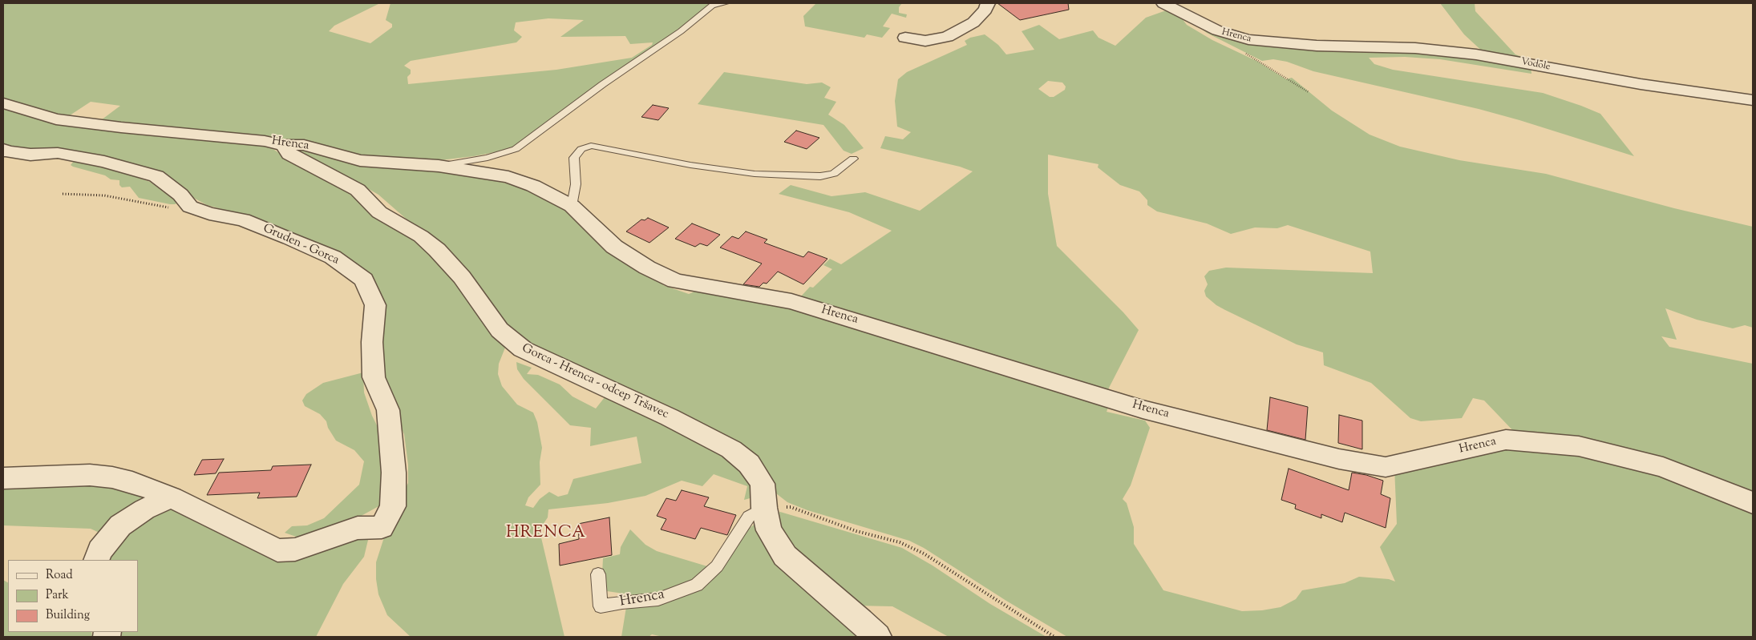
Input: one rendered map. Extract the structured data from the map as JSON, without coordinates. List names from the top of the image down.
{
  "streets": {
    "street": [
      "Hrenca",
      "Vodole",
      "Gruden - Gorca",
      "Gorca - Hrenca - odcep Tršavec"
    ]
  },
  "crossings": [
    ["Hrenca", "Vodole"],
    ["Hrenca", "Gorca - Hrenca - odcep Tršavec"]
  ],
  "districts": ["HRENCA"],
  "legend": ["Road", "Park", "Building"]
}
